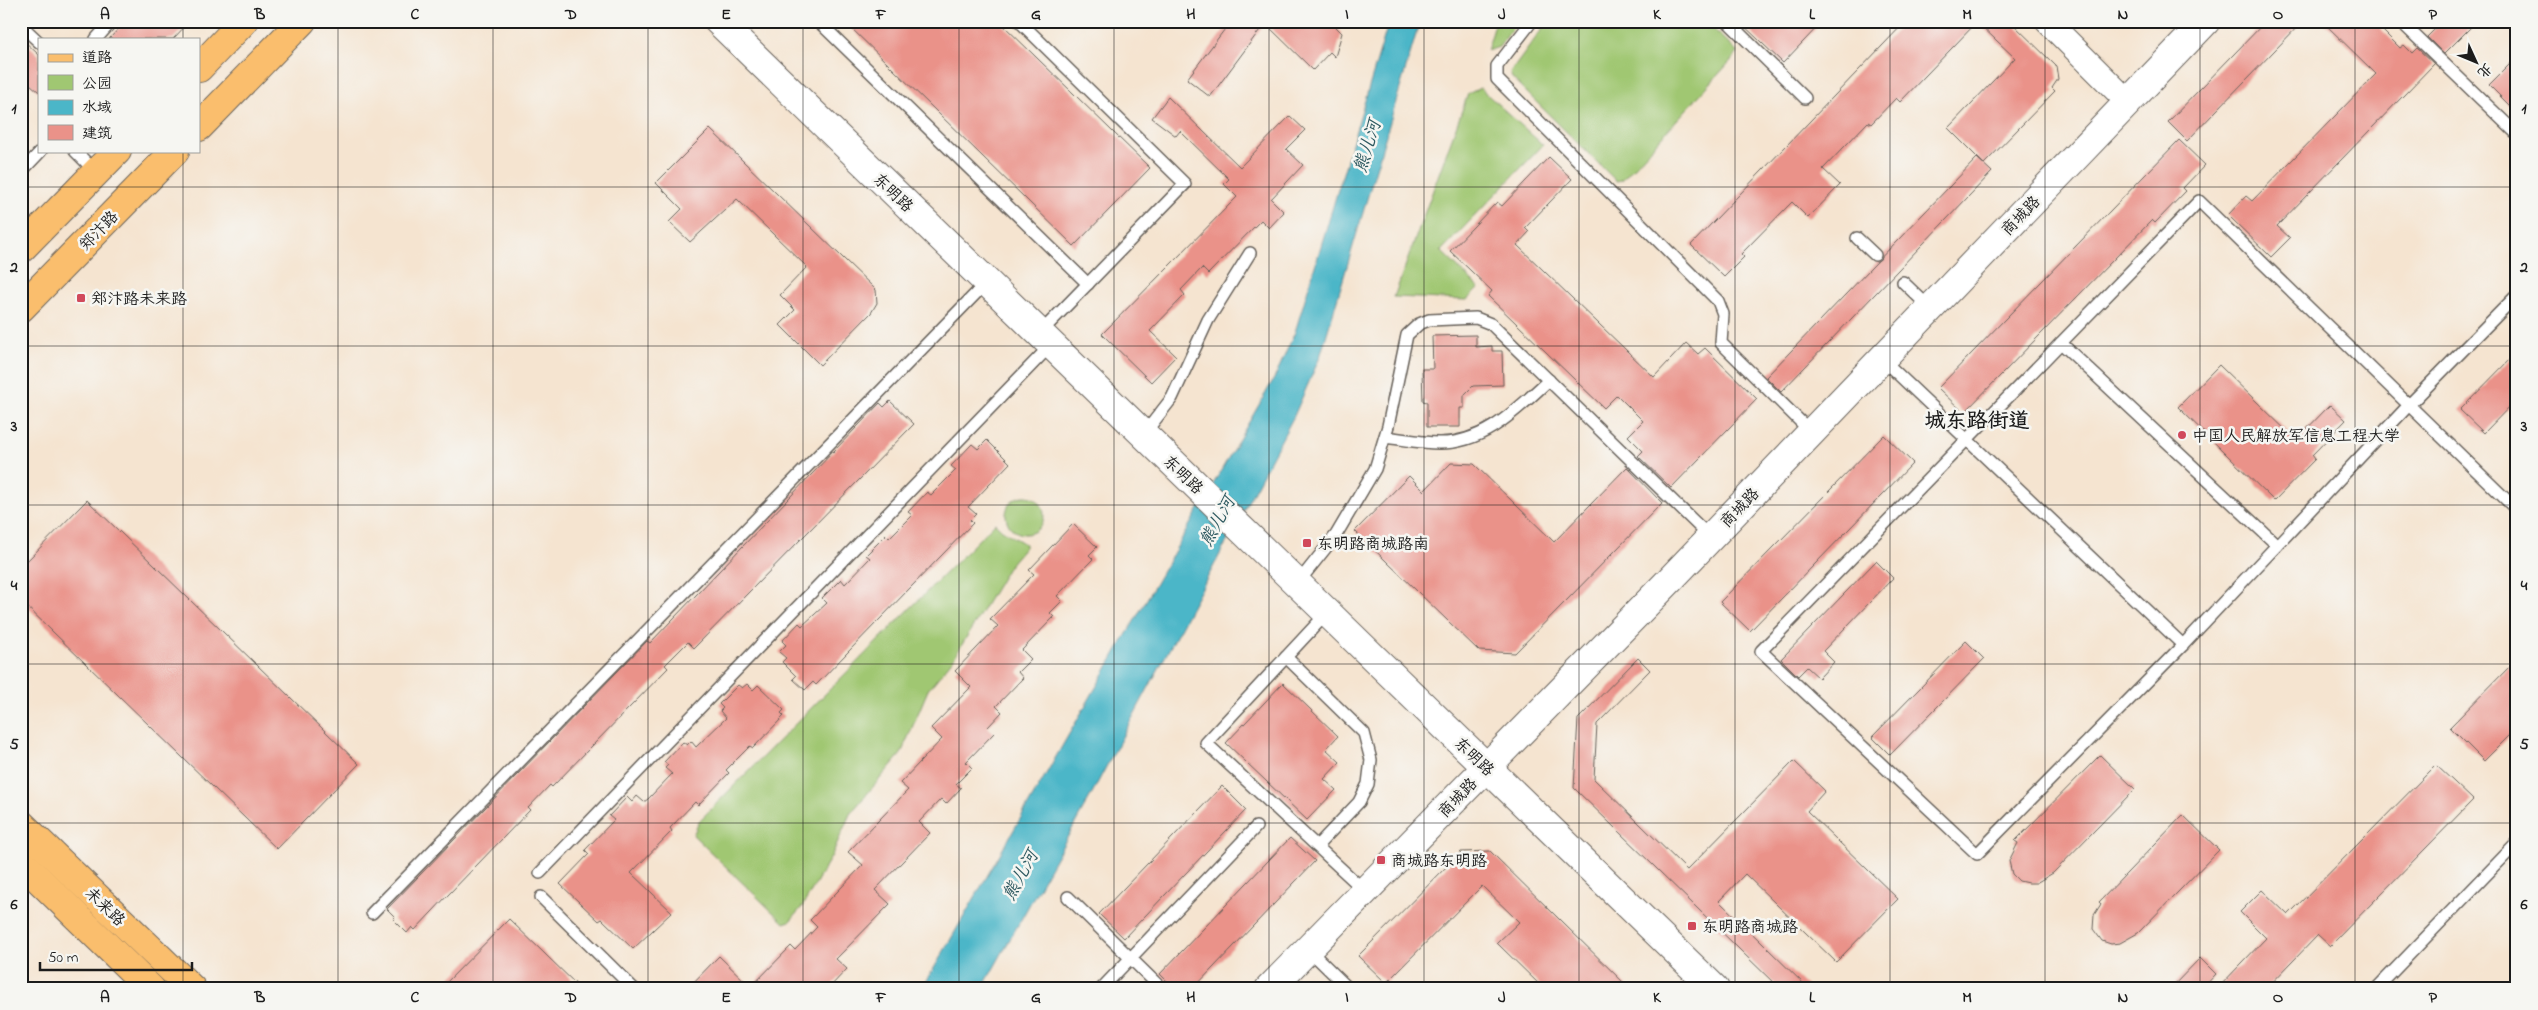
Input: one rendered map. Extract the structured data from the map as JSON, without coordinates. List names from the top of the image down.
{
  "streets": {
    "main road": ["郑汴路", "未来路"],
    "street": ["东明路", "商城路"]
  },
  "crossings": [
    ["东明路", "商城路"]
  ],
  "districts": ["城东路街道"],
  "water": ["熊儿河"],
  "places": {
    "transit": [
      "郑汴路未来路",
      "东明路商城路南",
      "商城路东明路",
      "东明路商城路"
    ],
    "other": ["中国人民解放军信息工程大学"]
  },
  "legend": [
    "道路",
    "公园",
    "水域",
    "建筑"
  ],
  "scale_bar": "50 m",
  "north": "bottom right",
  "grid": {
    "columns": [
      "A",
      "B",
      "C",
      "D",
      "E",
      "F",
      "G",
      "H",
      "I",
      "J",
      "K",
      "L",
      "M",
      "N",
      "O",
      "P"
    ],
    "rows": [
      "1",
      "2",
      "3",
      "4",
      "5",
      "6"
    ]
  }
}
